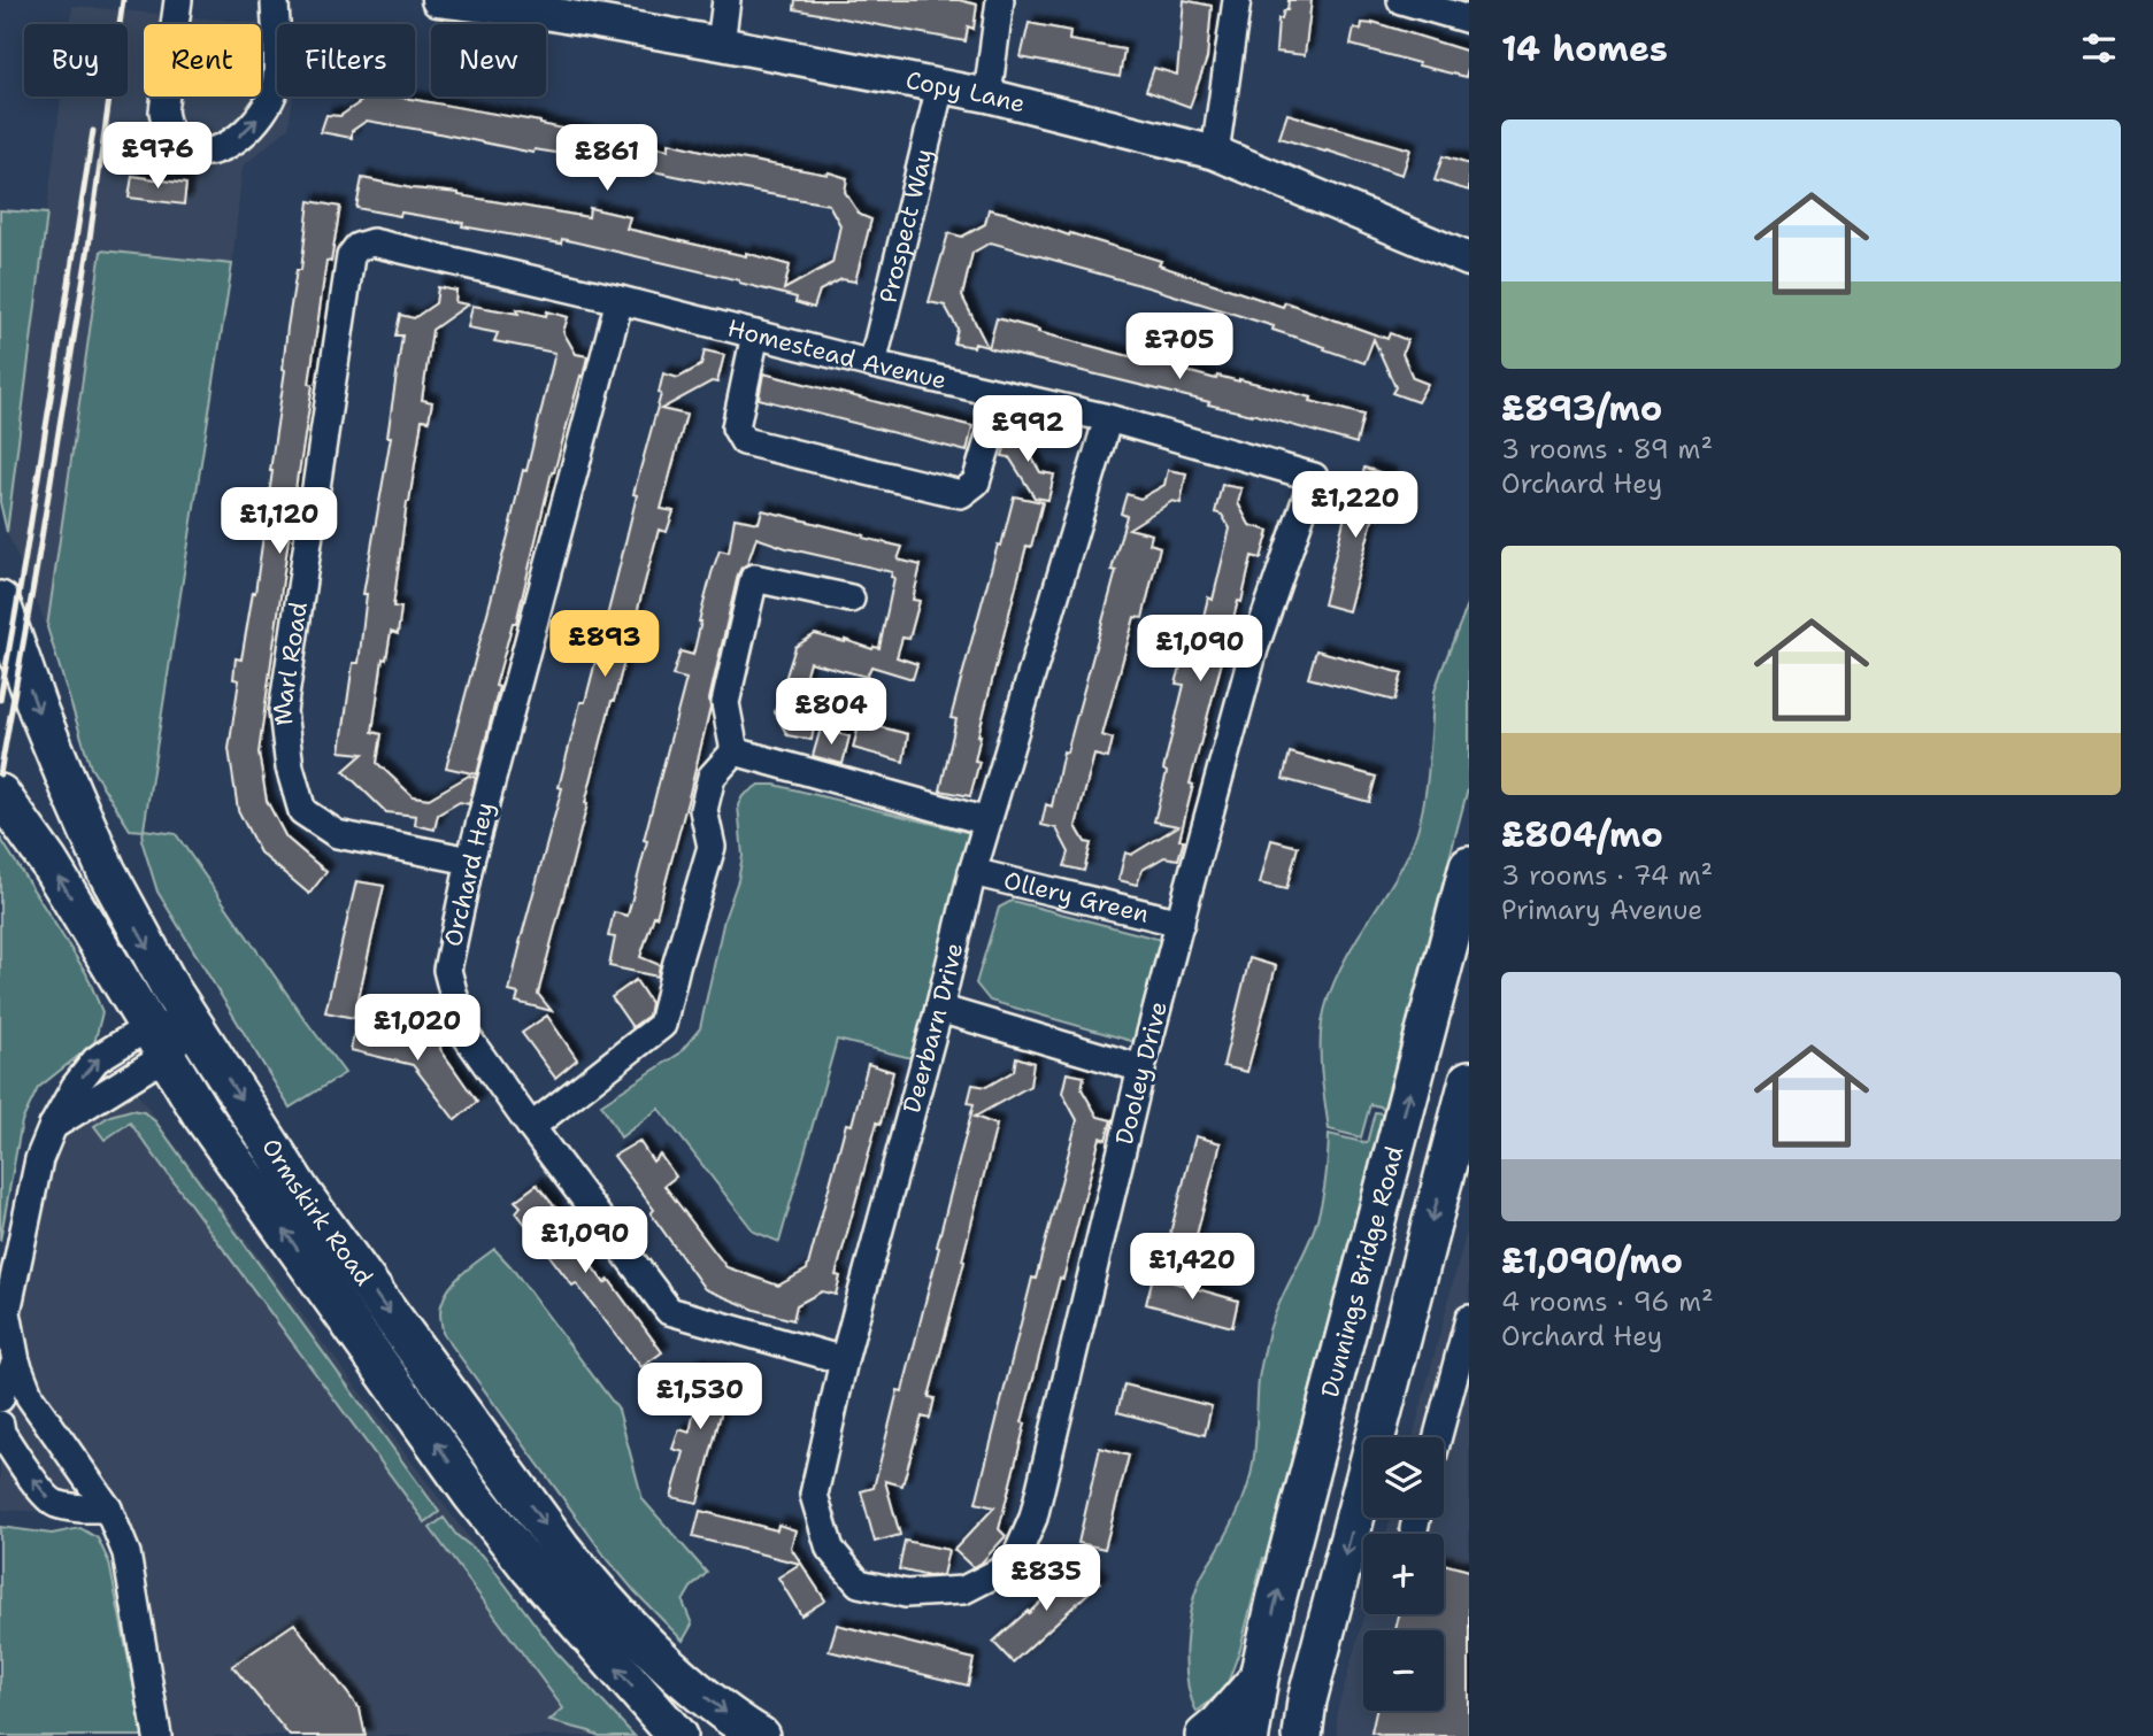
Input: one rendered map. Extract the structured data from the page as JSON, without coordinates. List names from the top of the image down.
{
  "streets": {
    "highway": ["Ormskirk Road", "Dunnings Bridge Road"],
    "main road": ["Copy Lane"],
    "street": [
      "Prospect Way",
      "Homestead Avenue",
      "Marl Road",
      "Orchard Hey",
      "Ollery Green",
      "Deerbarn Drive",
      "Dooley Drive"
    ]
  },
  "crossings": [
    ["Copy Lane", "Prospect Way"],
    ["Prospect Way", "Homestead Avenue"],
    ["Homestead Avenue", "Marl Road"],
    ["Homestead Avenue", "Orchard Hey"],
    ["Homestead Avenue", "Deerbarn Drive"],
    ["Homestead Avenue", "Dooley Drive"],
    ["Marl Road", "Orchard Hey"],
    ["Orchard Hey", "Deerbarn Drive"],
    ["Ollery Green", "Deerbarn Drive"],
    ["Ollery Green", "Dooley Drive"],
    ["Deerbarn Drive", "Dooley Drive"]
  ],
  "page": {
    "heading": "14 homes",
    "chip": [
      "Buy",
      "Rent",
      "Filters",
      "New"
    ],
    "list": [
      {
        "name": "£893/mo",
        "note": "3 rooms · 89 m² · Orchard Hey"
      },
      {
        "name": "£804/mo",
        "note": "3 rooms · 74 m² · Primary Avenue"
      },
      {
        "name": "£1,090/mo",
        "note": "4 rooms · 96 m² · Orchard Hey"
      }
    ],
    "price": [
      "£976",
      "£861",
      "£705",
      "£992",
      "£1,220",
      "£1,120",
      "£893",
      "£1,090",
      "£804",
      "£1,020",
      "£1,090",
      "£1,420",
      "£1,530",
      "£835"
    ],
    "map_buttons": ["+", "−"]
  }
}
